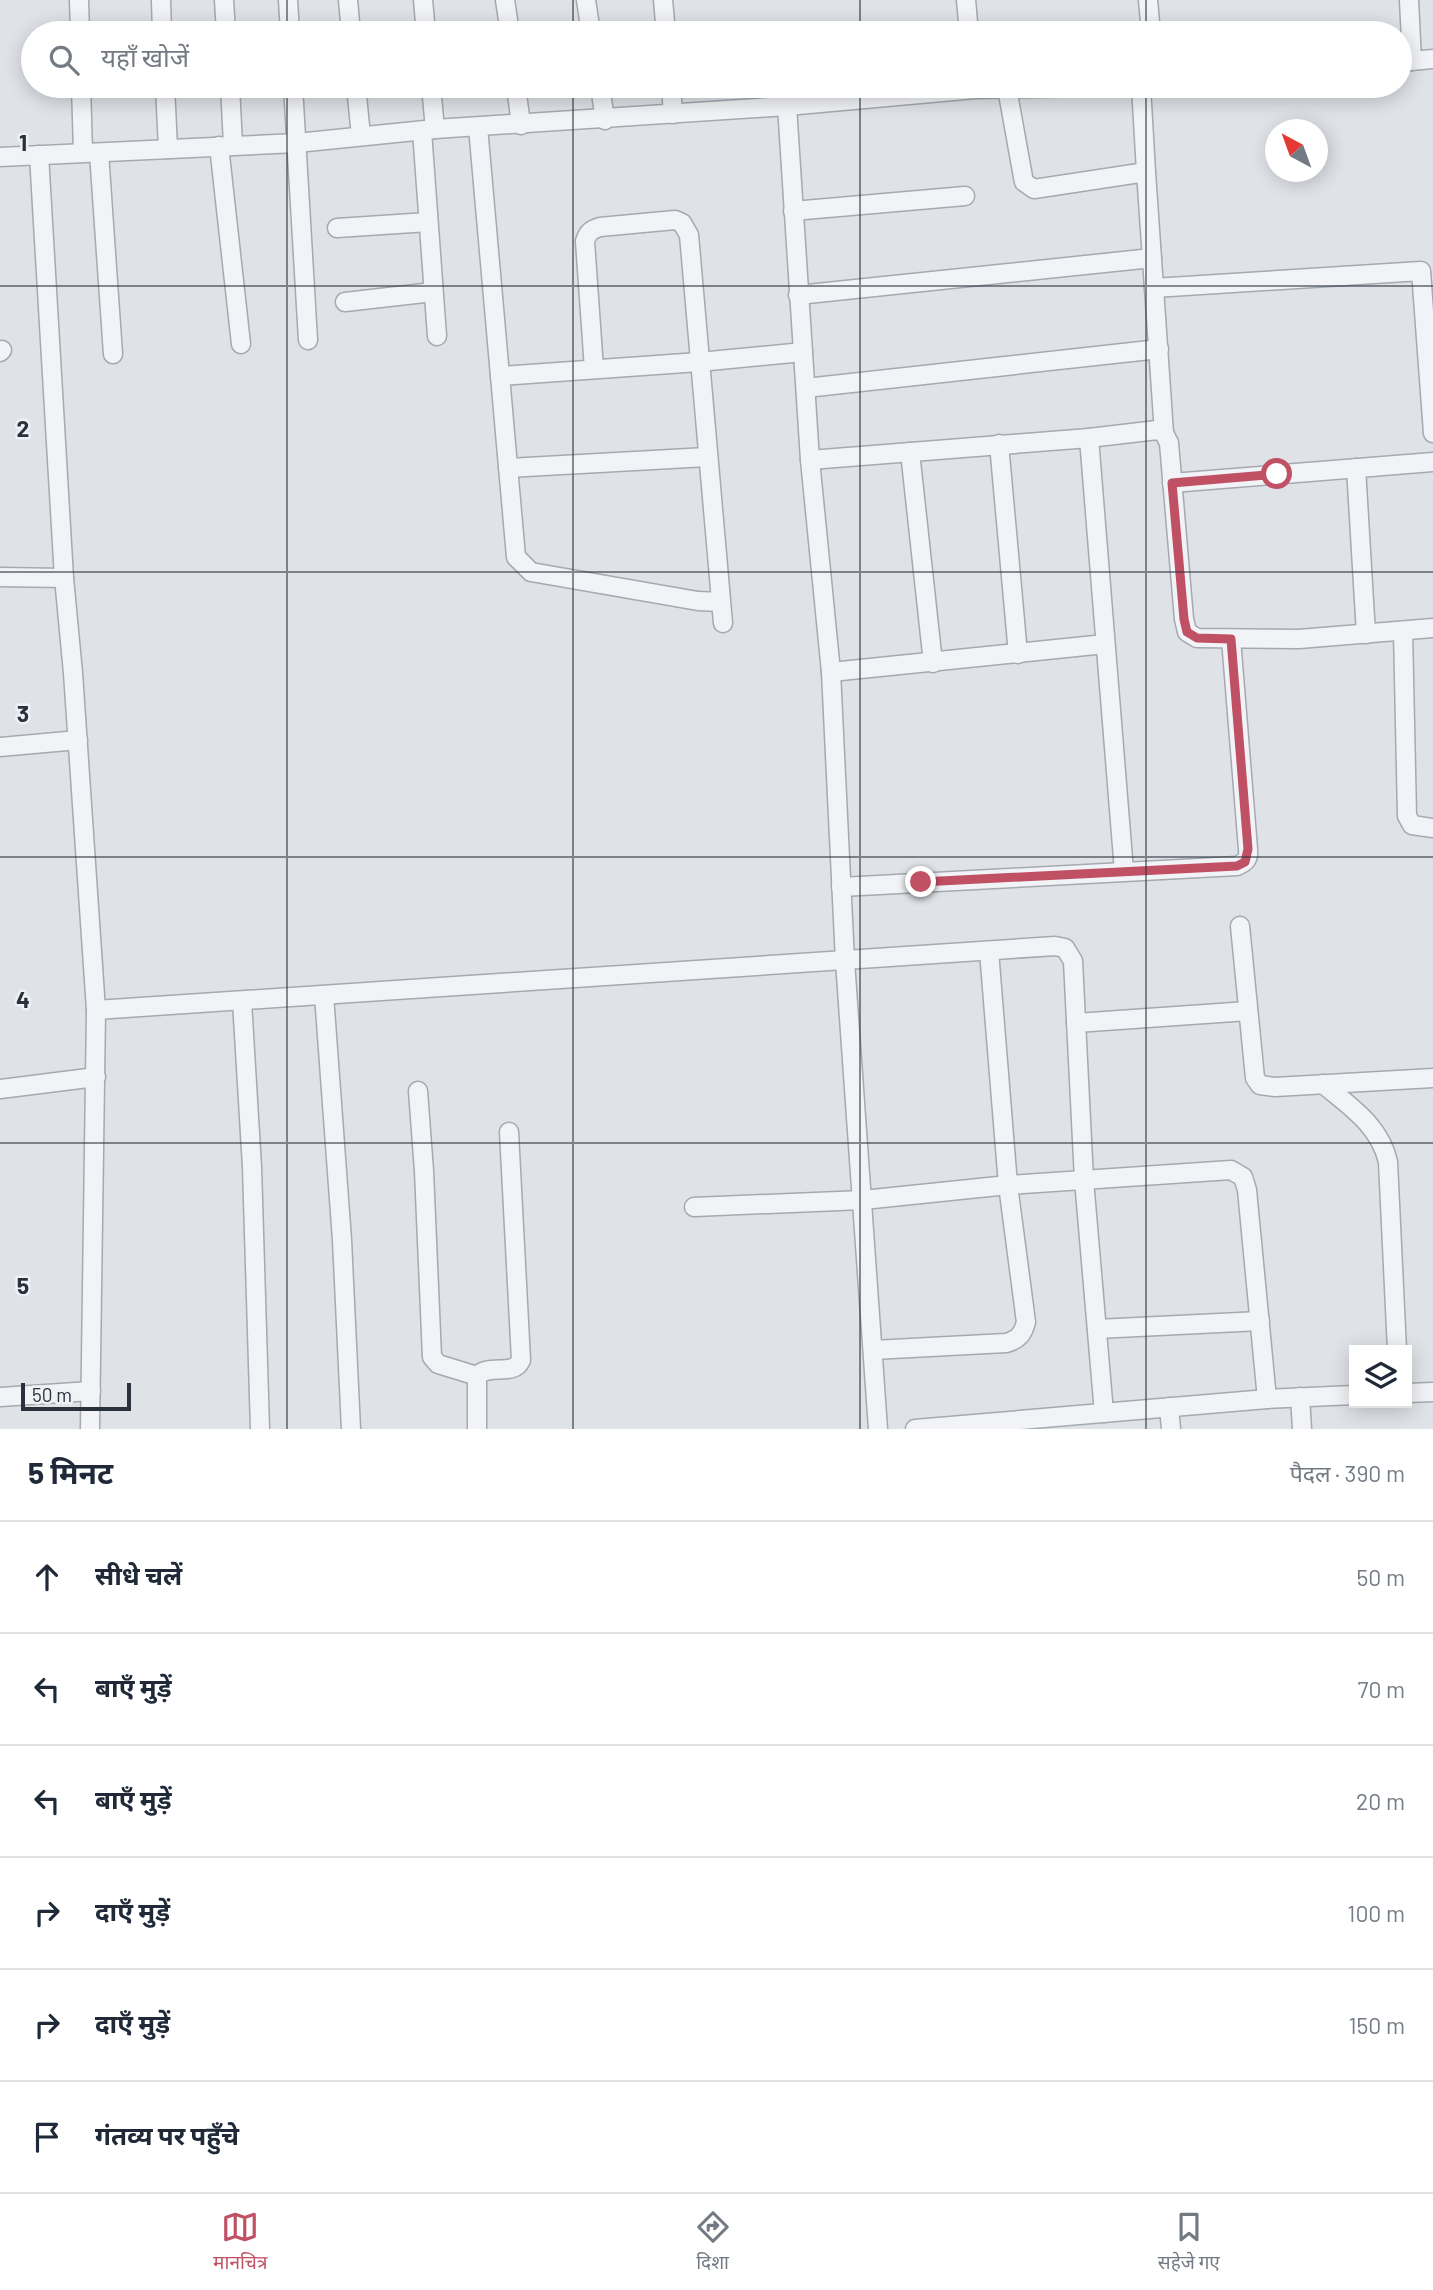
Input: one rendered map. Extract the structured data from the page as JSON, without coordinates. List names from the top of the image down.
{
  "scale_bar": "50 m",
  "north": "top left",
  "page": {
    "search": "यहाँ खोजें",
    "scale": "50 m",
    "heading": ["5 मिनट", "पैदल · 390 m"],
    "list": [
      ["सीधे चलें", "50 m"],
      ["बाएँ मुड़ें", "70 m"],
      ["बाएँ मुड़ें", "20 m"],
      ["दाएँ मुड़ें", "100 m"],
      ["दाएँ मुड़ें", "150 m"],
      "गंतव्य पर पहुँचे"
    ],
    "nav": ["मानचित्र", "दिशा", "सहेजे गए"]
  },
  "grid": {
    "rows": [
      "1",
      "2",
      "3",
      "4",
      "5"
    ]
  }
}
